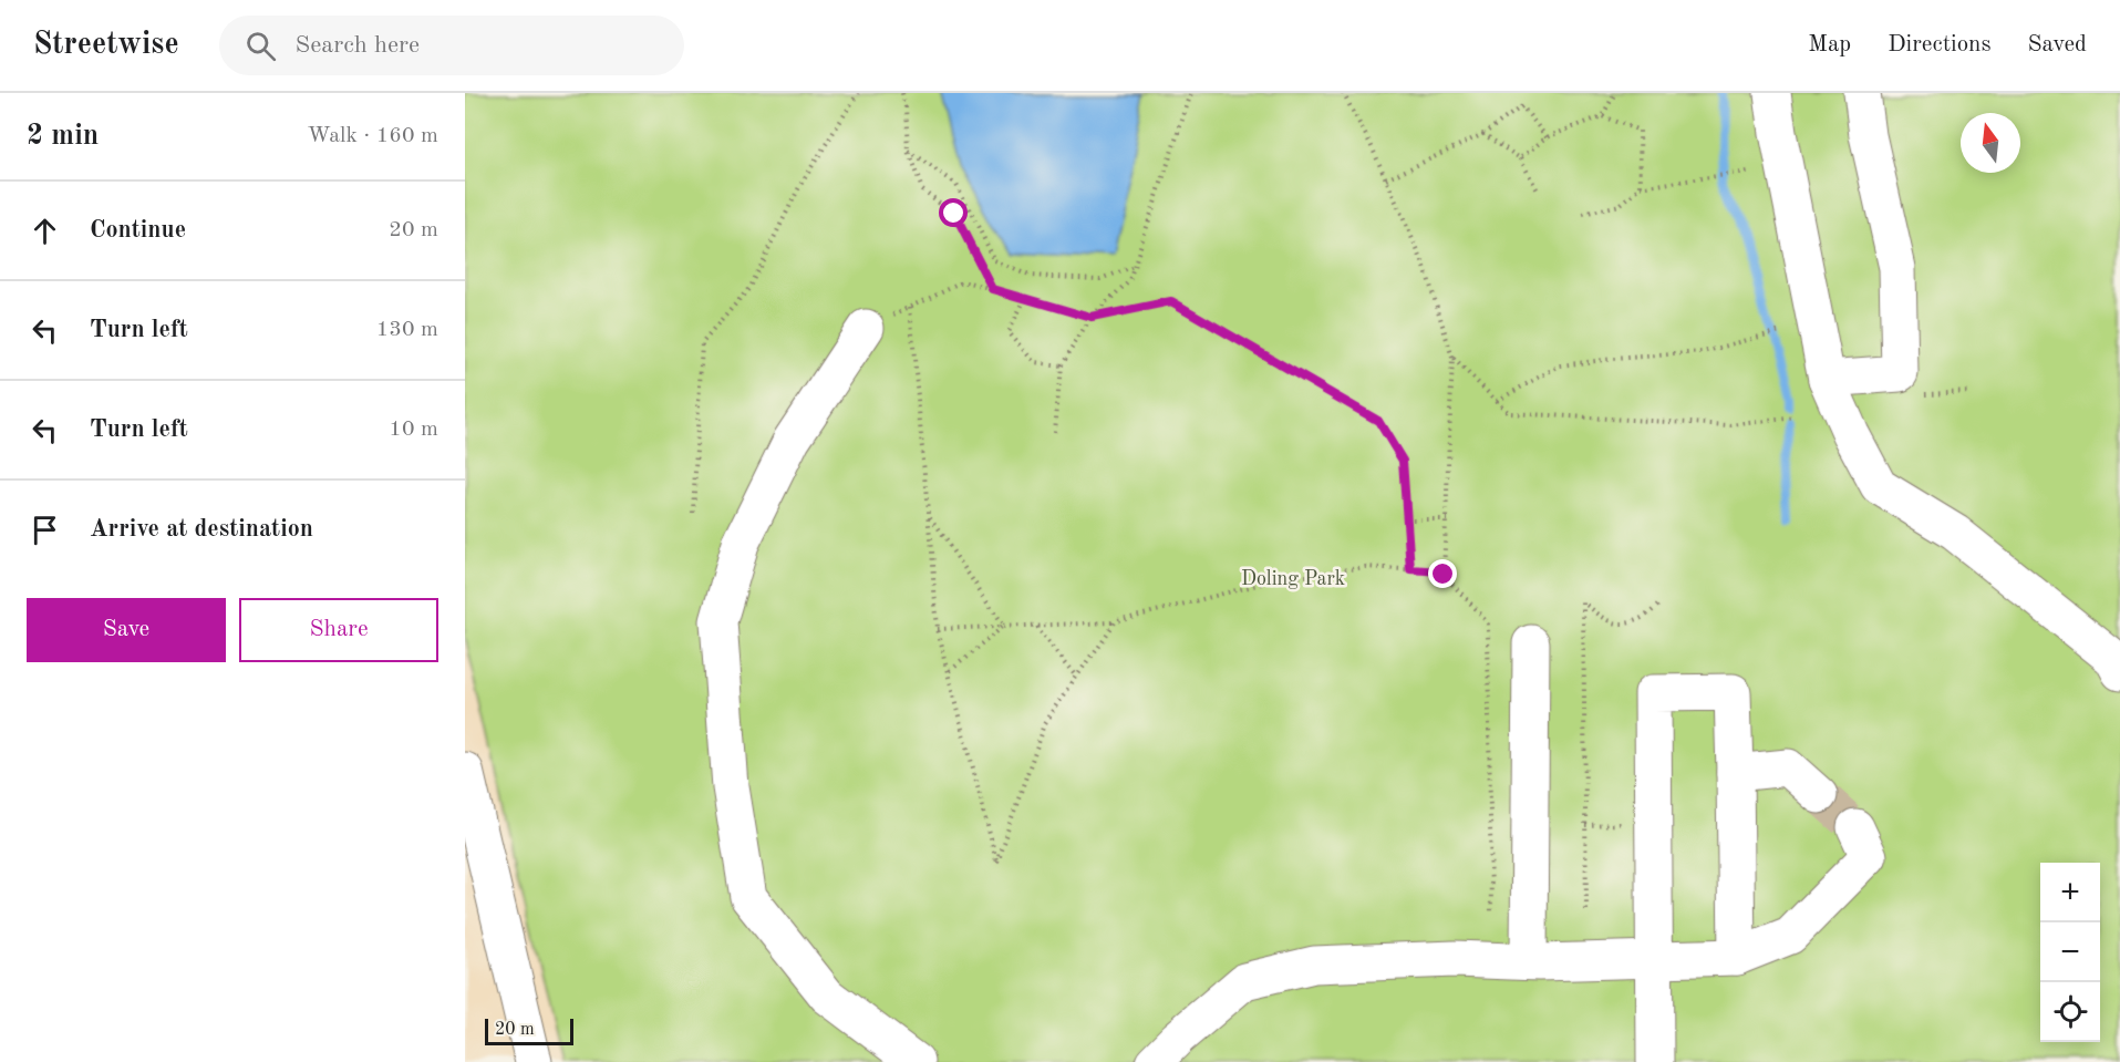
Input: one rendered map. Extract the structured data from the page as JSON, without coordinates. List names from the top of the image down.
{
  "parks": ["Doling Park"],
  "scale_bar": "20 m",
  "north": "top",
  "page": {
    "header": "Streetwise",
    "search": "Search here",
    "nav": ["Map", "Directions", "Saved"],
    "heading": ["2 min", "Walk · 160 m"],
    "list": [
      ["Continue", "20 m"],
      ["Turn left", "130 m"],
      ["Turn left", "10 m"],
      "Arrive at destination"
    ],
    "buttons": ["Save", "Share"],
    "map_buttons": ["+", "−"],
    "scale": "20 m"
  }
}
